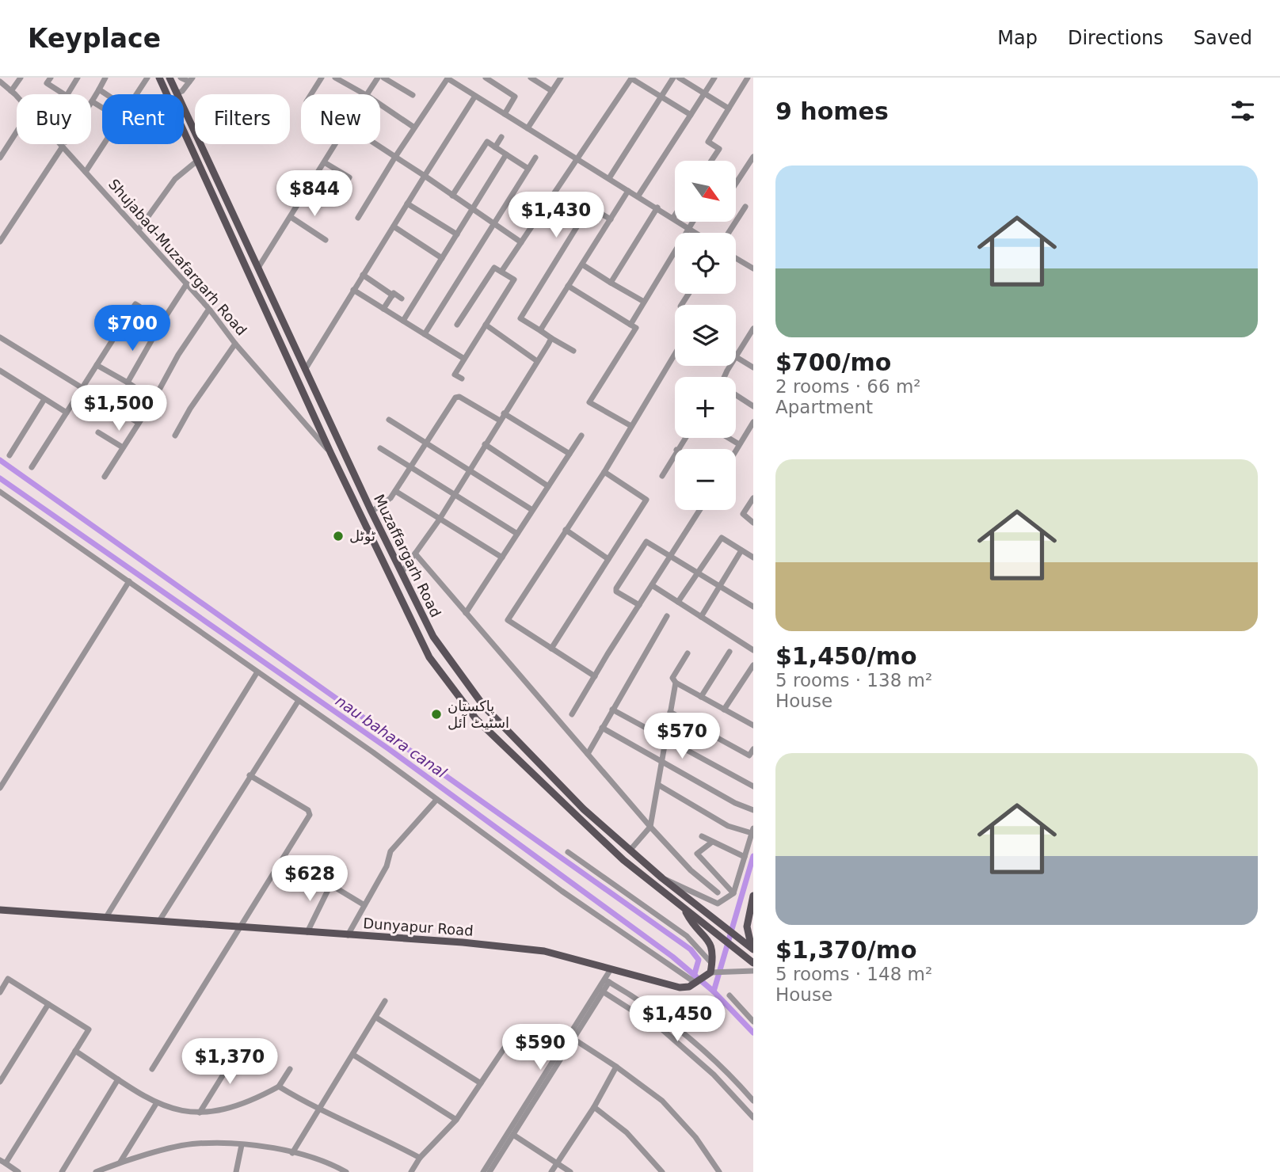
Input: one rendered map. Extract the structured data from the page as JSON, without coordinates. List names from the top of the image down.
{
  "streets": {
    "main road": ["Muzaffargarh Road", "Dunyapur Road"],
    "street": ["Shujabad-Muzafargarh Road"]
  },
  "crossings": [
    ["Shujabad-Muzafargarh Road", "Muzaffargarh Road"]
  ],
  "water": ["nau bahara canal"],
  "places": ["ٹوٹل", "پاکستان اسٹیٹ آئل"],
  "north": "bottom right",
  "page": {
    "header": "Keyplace",
    "nav": ["Map", "Directions", "Saved"],
    "heading": "9 homes",
    "chip": [
      "Buy",
      "Rent",
      "Filters",
      "New"
    ],
    "list": [
      {
        "name": "$700/mo",
        "note": "2 rooms · 66 m² · Apartment"
      },
      {
        "name": "$1,450/mo",
        "note": "5 rooms · 138 m² · House"
      },
      {
        "name": "$1,370/mo",
        "note": "5 rooms · 148 m² · House"
      }
    ],
    "map_buttons": ["+", "−"],
    "price": [
      "$844",
      "$1,430",
      "$700",
      "$1,500",
      "$570",
      "$628",
      "$1,450",
      "$590",
      "$1,370"
    ]
  }
}
